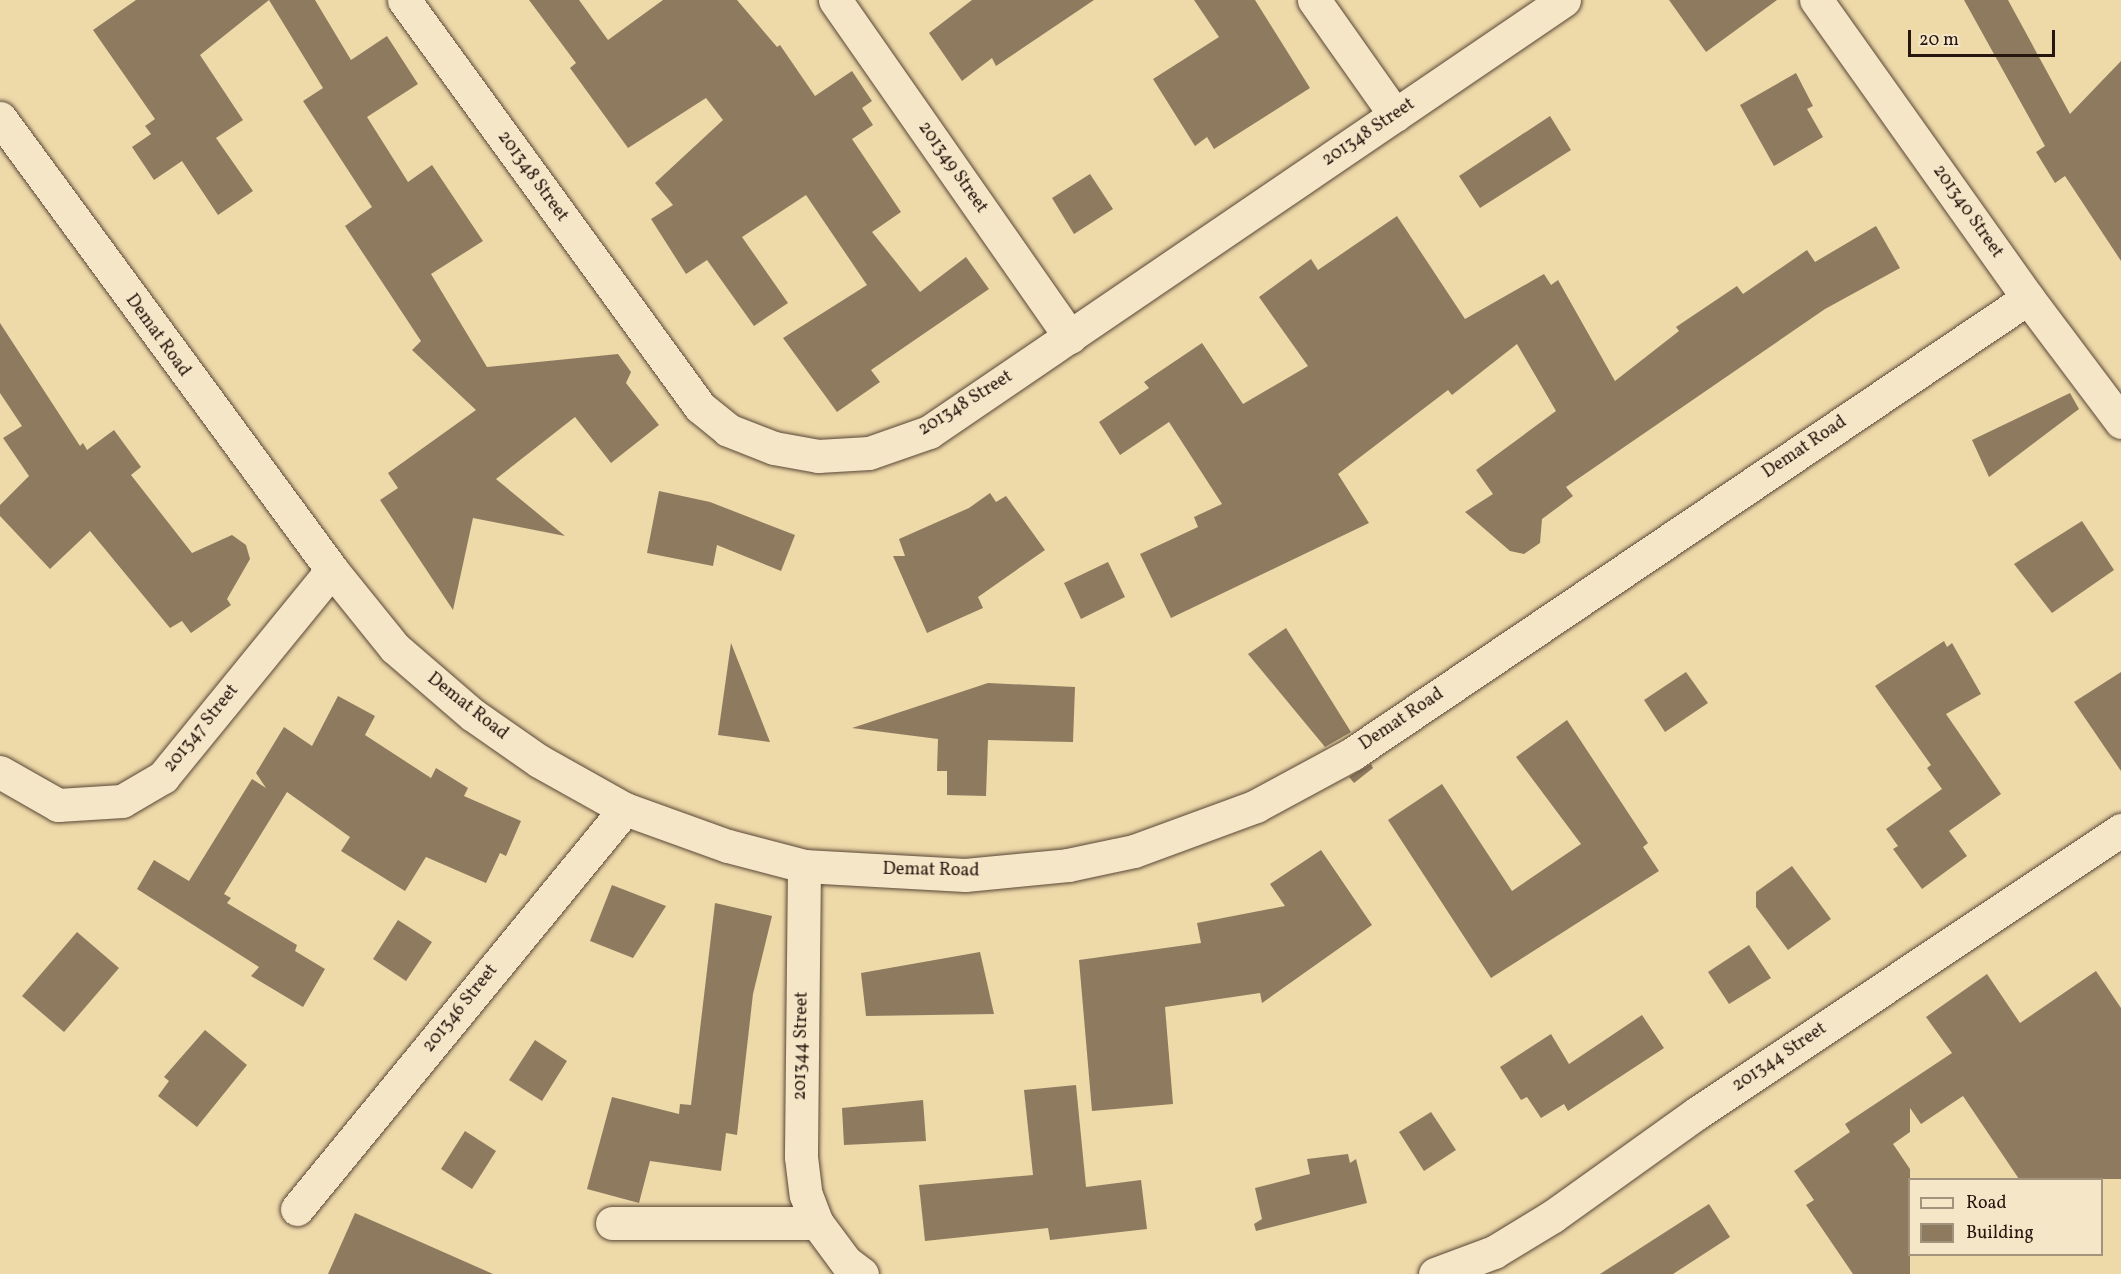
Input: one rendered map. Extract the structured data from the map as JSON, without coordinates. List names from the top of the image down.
{
  "streets": {
    "street": [
      "201348 Street",
      "201349 Street",
      "201340 Street",
      "Demat Road",
      "201347 Street",
      "201346 Street",
      "201344 Street"
    ]
  },
  "crossings": [
    ["201348 Street", "201349 Street"],
    ["201340 Street", "Demat Road"],
    ["Demat Road", "201347 Street"],
    ["Demat Road", "201346 Street"],
    ["Demat Road", "201344 Street"]
  ],
  "legend": ["Road", "Building"],
  "scale_bar": "20 m"
}
